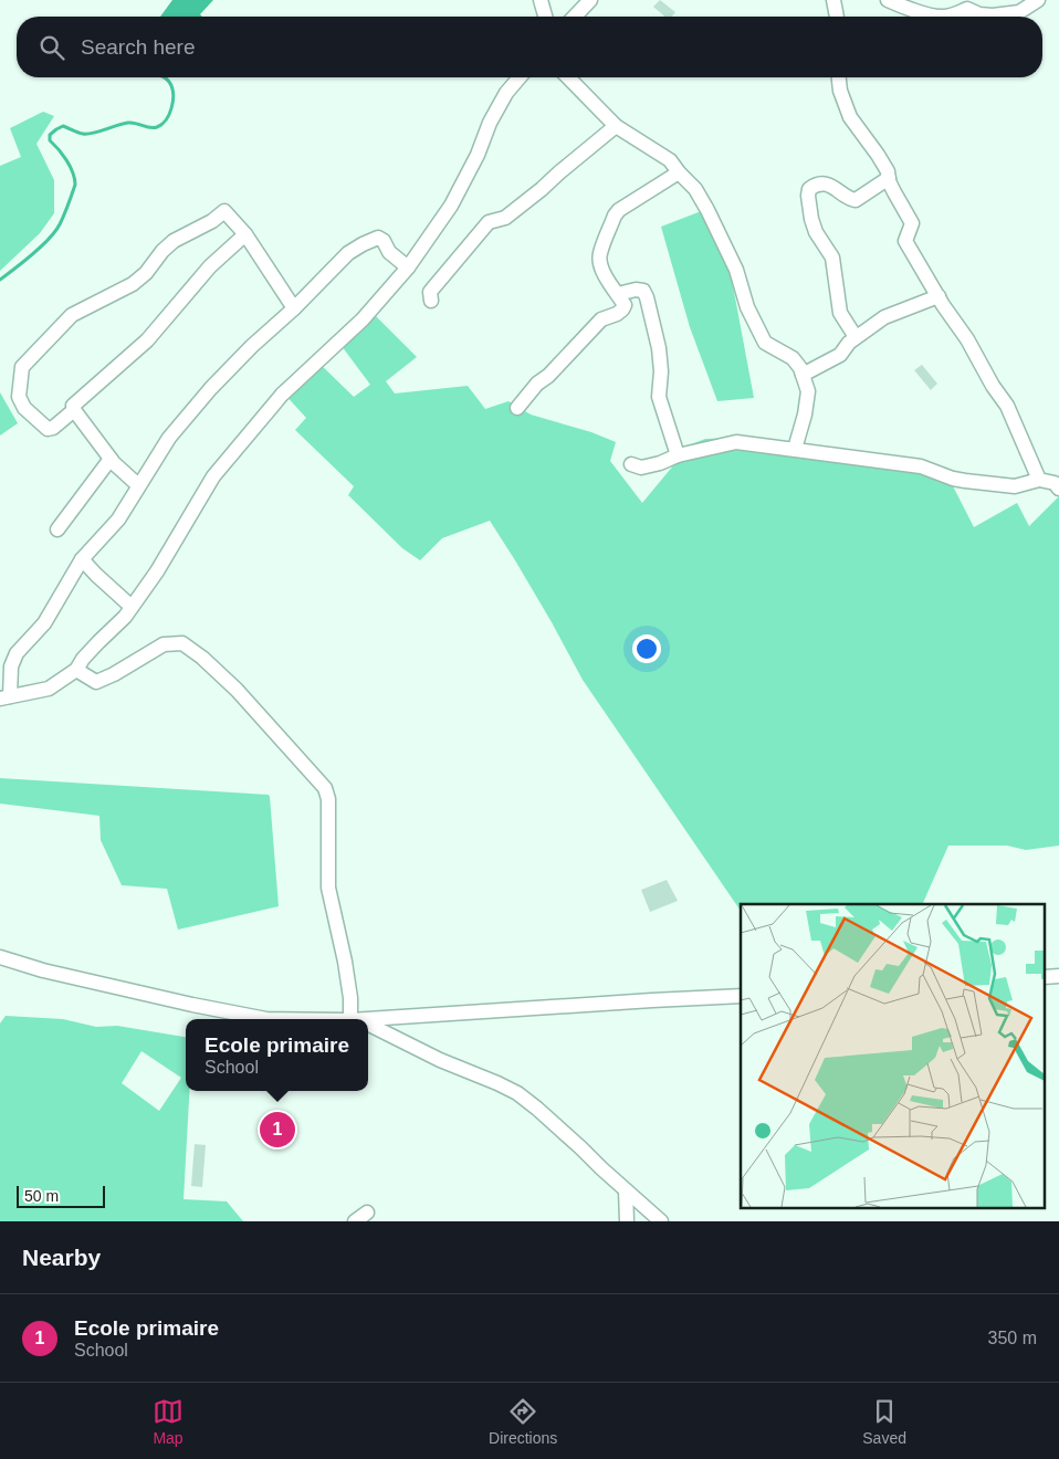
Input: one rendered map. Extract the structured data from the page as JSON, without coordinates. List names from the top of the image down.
{
  "scale_bar": "50 m",
  "page": {
    "search": "Search here",
    "popup": ["Ecole primaire", "School"],
    "pins": "1",
    "scale": "50 m",
    "heading": "Nearby",
    "list": [
      {
        "mark": "1",
        "name": "Ecole primaire",
        "note": "School",
        "value": "350 m"
      }
    ],
    "nav": ["Map", "Directions", "Saved"]
  }
}
